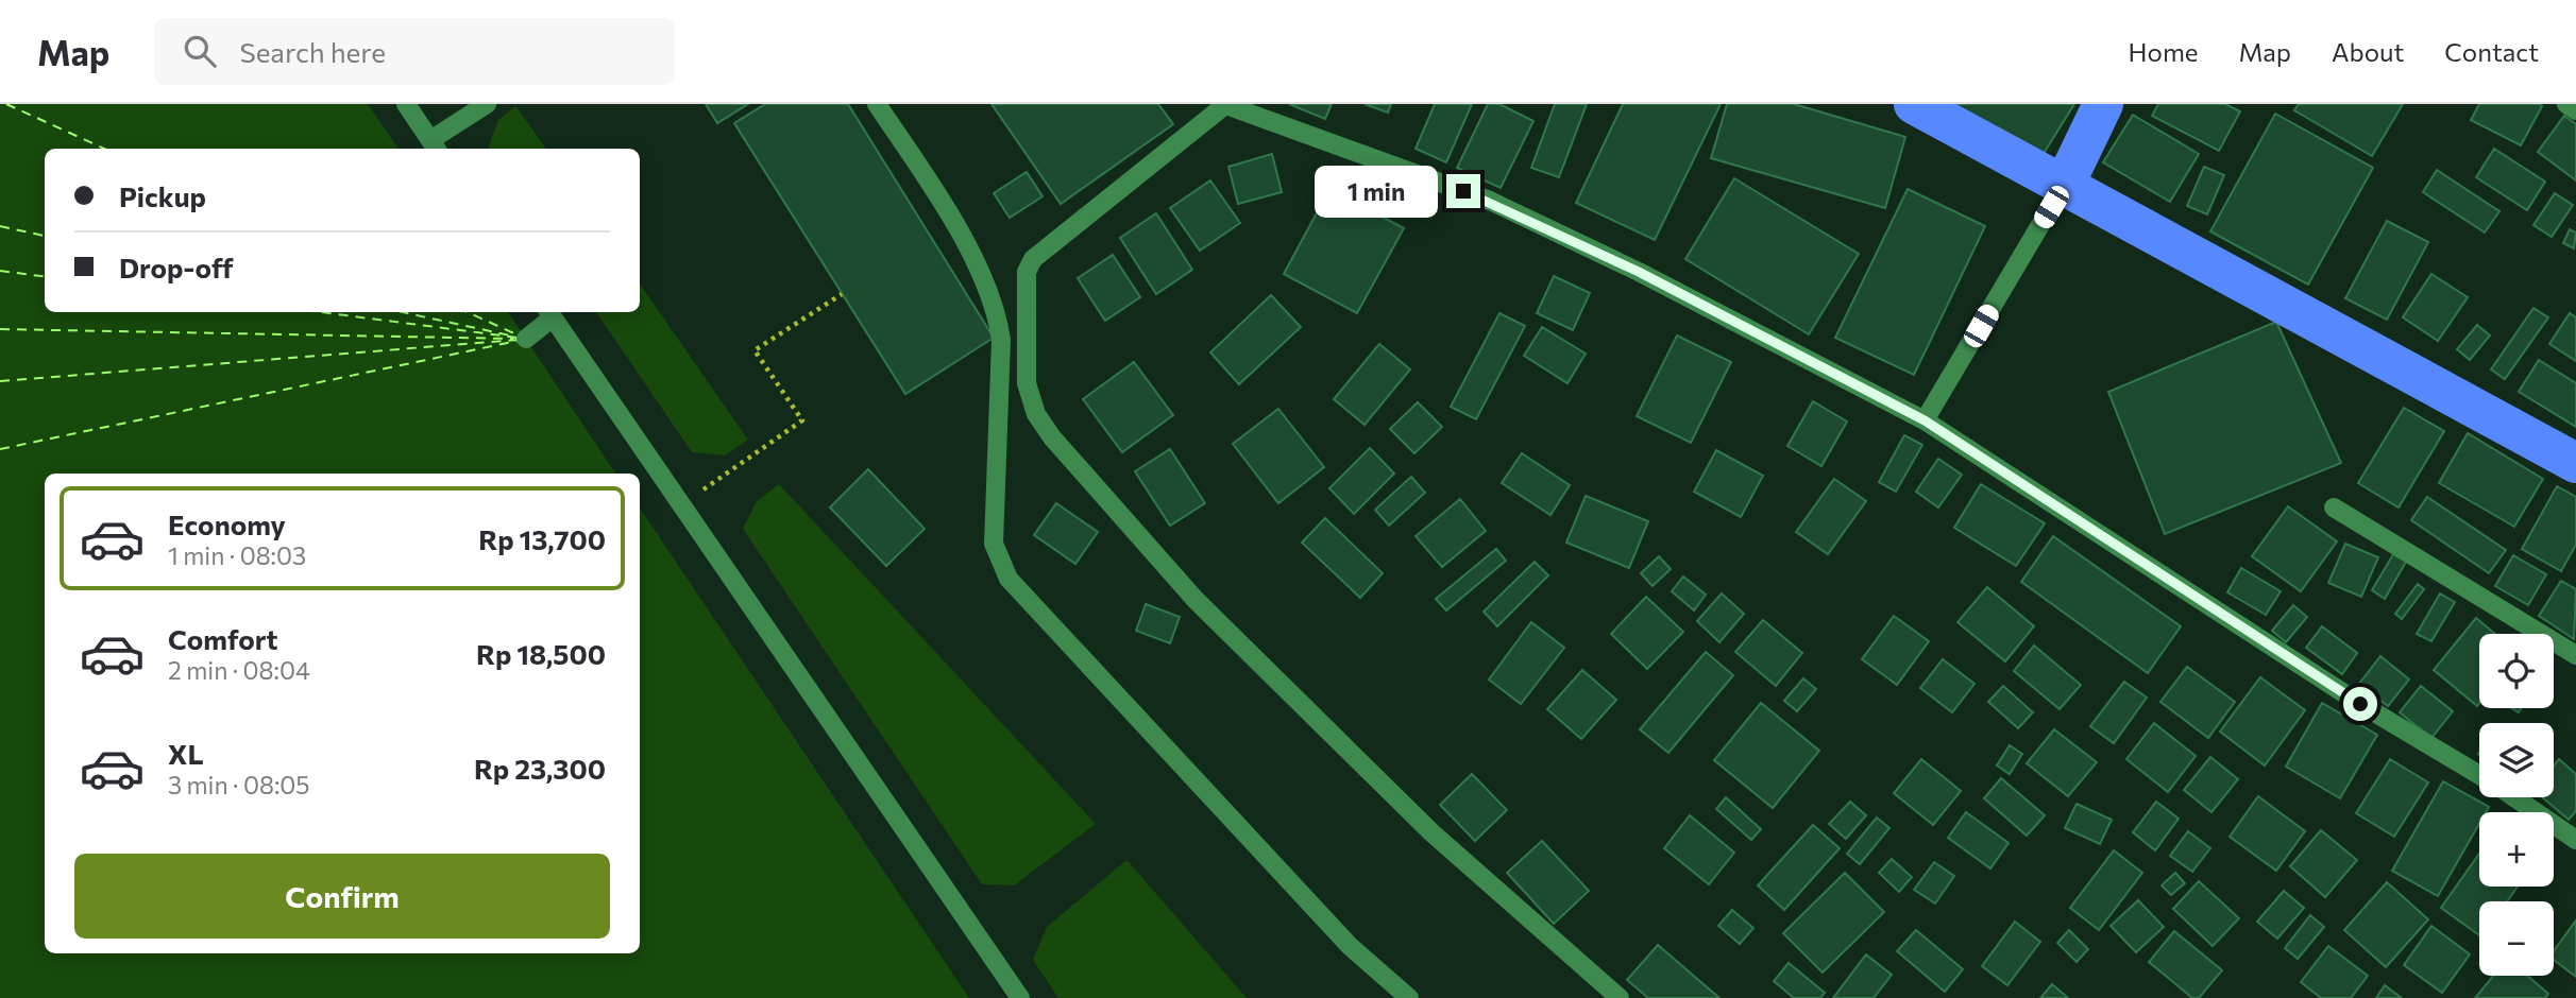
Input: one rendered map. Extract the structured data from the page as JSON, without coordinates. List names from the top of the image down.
{
  "page": {
    "header": "Map",
    "search": "Search here",
    "nav": [
      "Home",
      "Map",
      "About",
      "Contact"
    ],
    "banner": ["Pickup", "Drop-off"],
    "bubble": "1 min",
    "list": [
      {
        "name": "Economy",
        "note": "1 min · 08:03",
        "value": "Rp 13,700"
      },
      {
        "name": "Comfort",
        "note": "2 min · 08:04",
        "value": "Rp 18,500"
      },
      {
        "name": "XL",
        "note": "3 min · 08:05",
        "value": "Rp 23,300"
      }
    ],
    "map_buttons": ["+", "−"],
    "buttons": "Confirm"
  }
}
